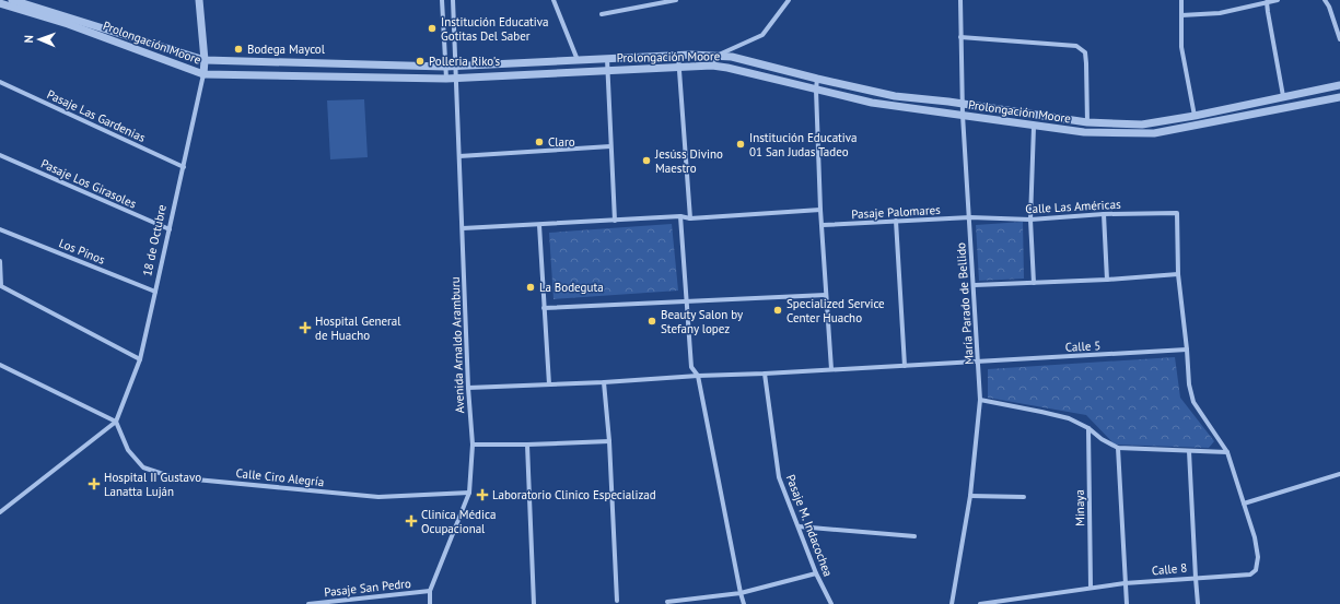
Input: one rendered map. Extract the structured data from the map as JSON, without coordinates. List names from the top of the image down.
{
  "streets": {
    "street": [
      "Prolongación Moore",
      "Pasaje Las Gardenias",
      "Pasaje Los Girasoles",
      "Calle Las Américas",
      "Pasaje Palomares",
      "18 de Octubre",
      "Los Pinos",
      "María Parado de Bellido",
      "Avenida Arnaldo Aramburu",
      "Calle 5",
      "Calle Ciro Alegría",
      "Minaya",
      "Pasaje M. Indacochea",
      "Calle 8",
      "Pasaje San Pedro"
    ]
  },
  "crossings": [
    ["Prolongación Moore", "18 de Octubre"],
    ["Prolongación Moore", "María Parado de Bellido"],
    ["Prolongación Moore", "Avenida Arnaldo Aramburu"],
    ["Pasaje Las Gardenias", "18 de Octubre"],
    ["Pasaje Los Girasoles", "18 de Octubre"],
    ["Calle Las Américas", "Pasaje Palomares"],
    ["Calle Las Américas", "María Parado de Bellido"],
    ["Pasaje Palomares", "María Parado de Bellido"],
    ["18 de Octubre", "Los Pinos"],
    ["18 de Octubre", "Calle Ciro Alegría"],
    ["María Parado de Bellido", "Calle 5"],
    ["Avenida Arnaldo Aramburu", "Calle 5"],
    ["Avenida Arnaldo Aramburu", "Calle Ciro Alegría"],
    ["Avenida Arnaldo Aramburu", "Pasaje San Pedro"],
    ["Calle 5", "Pasaje M. Indacochea"],
    ["Minaya", "Calle 8"]
  ],
  "places": {
    "other": [
      "Institución Educativa Gotitas Del Saber",
      "Bodega Maycol",
      "Polleria Riko's",
      "Claro",
      "Institución Educativa 01 San Judas Tadeo",
      "Jesúss Divino Maestro",
      "La Bodeguta",
      "Specialized Service Center Huacho",
      "Beauty Salon by Stefany lopez"
    ],
    "health": [
      "Hospital General de Huacho",
      "Hospital II Gustavo Lanatta Luján",
      "Laboratorio Clinico Especializad",
      "Cliníca Médica Ocupacional"
    ]
  },
  "north": "left"
}
